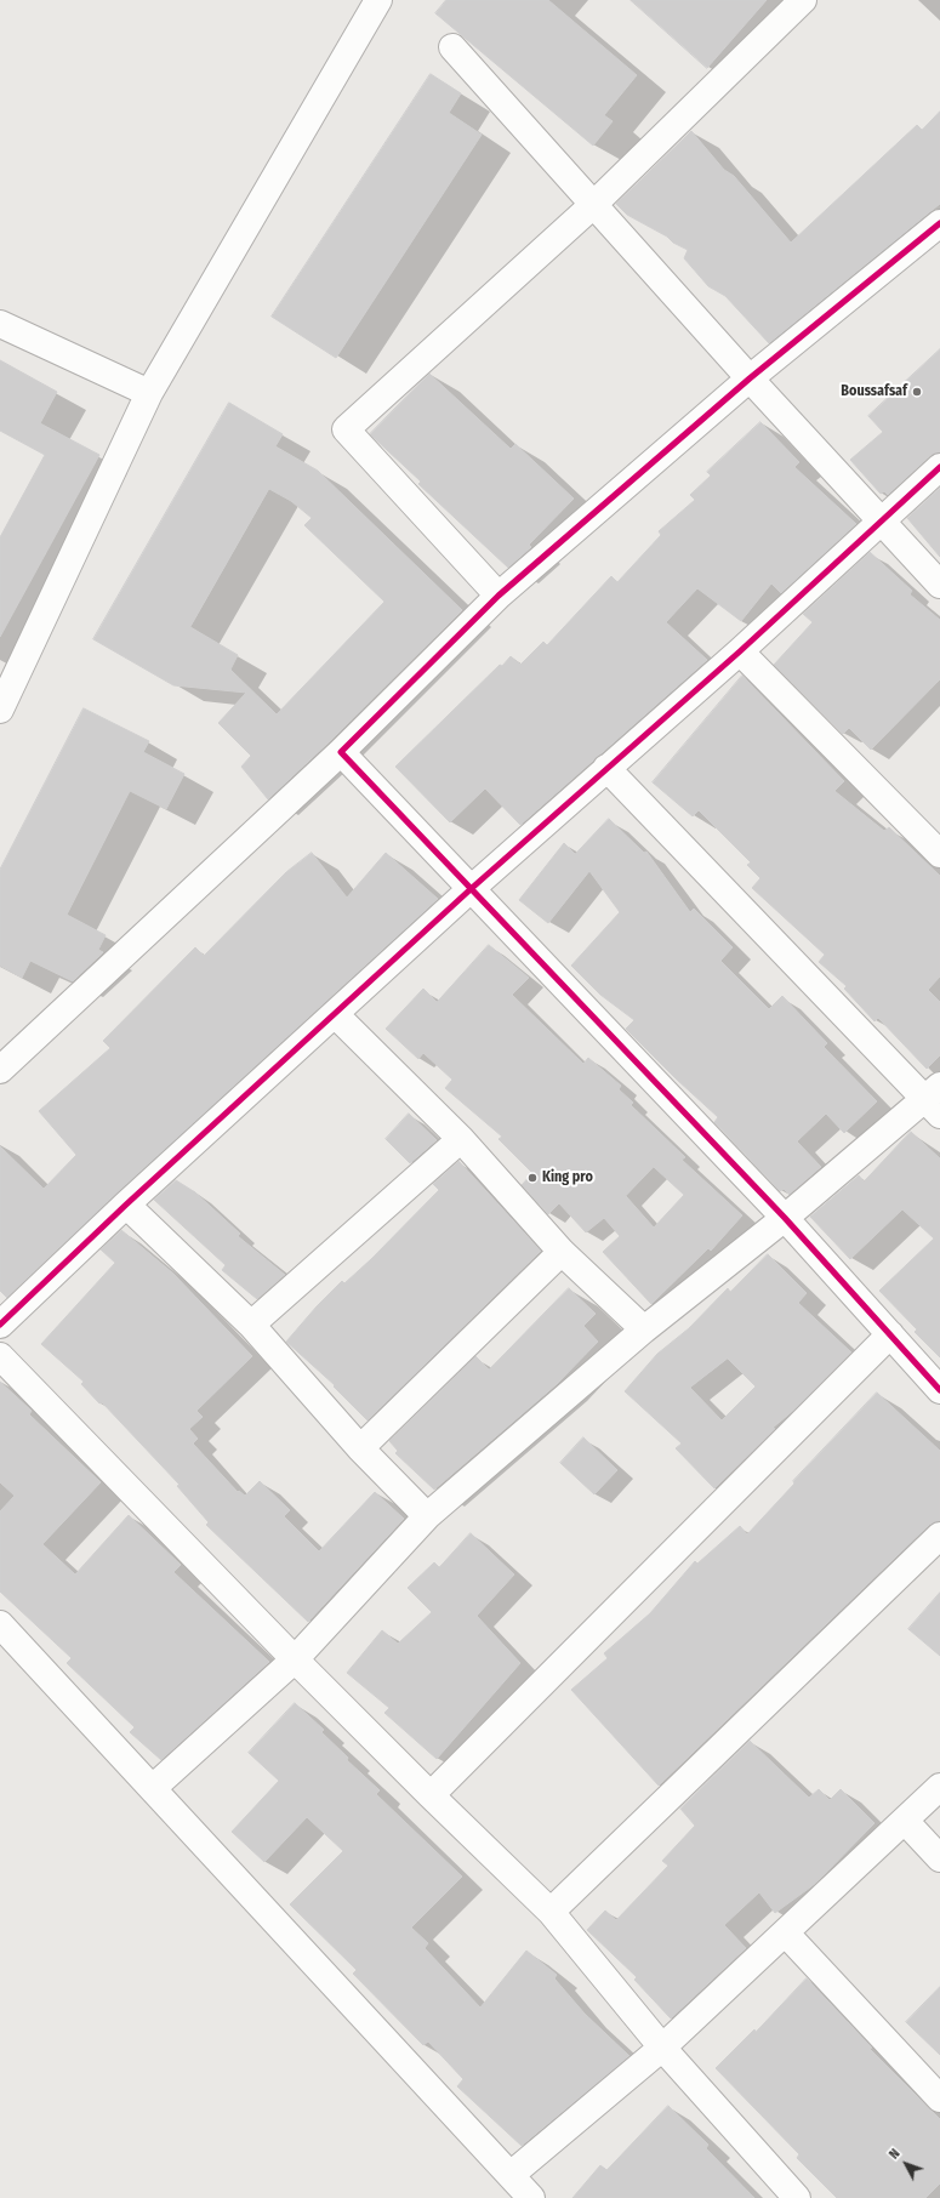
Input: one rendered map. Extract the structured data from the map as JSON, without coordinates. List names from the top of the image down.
{
  "places": ["Boussafsaf", "King pro"],
  "north": "top left"
}
